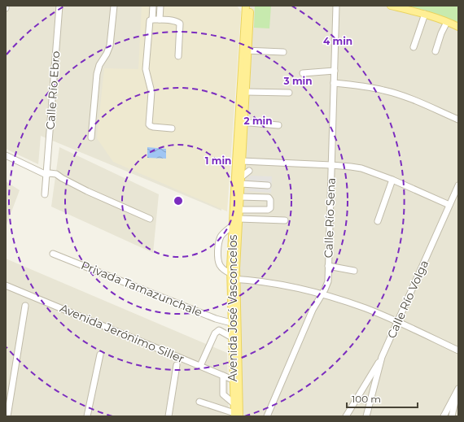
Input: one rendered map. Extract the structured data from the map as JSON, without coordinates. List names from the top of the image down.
{
  "streets": {
    "main road": ["Avenida José Vasconcelos"],
    "street": [
      "Calle Río Ebro",
      "Calle Río Sena",
      "Privada Tamazunchale",
      "Calle Río Volga",
      "Avenida Jerónimo Siller"
    ]
  },
  "crossings": [
    ["Privada Tamazunchale", "Avenida José Vasconcelos"],
    ["Avenida José Vasconcelos", "Avenida Jerónimo Siller"]
  ],
  "scale_bar": "100 m",
  "rings": [
    "4 min",
    "3 min",
    "2 min",
    "1 min"
  ]
}
